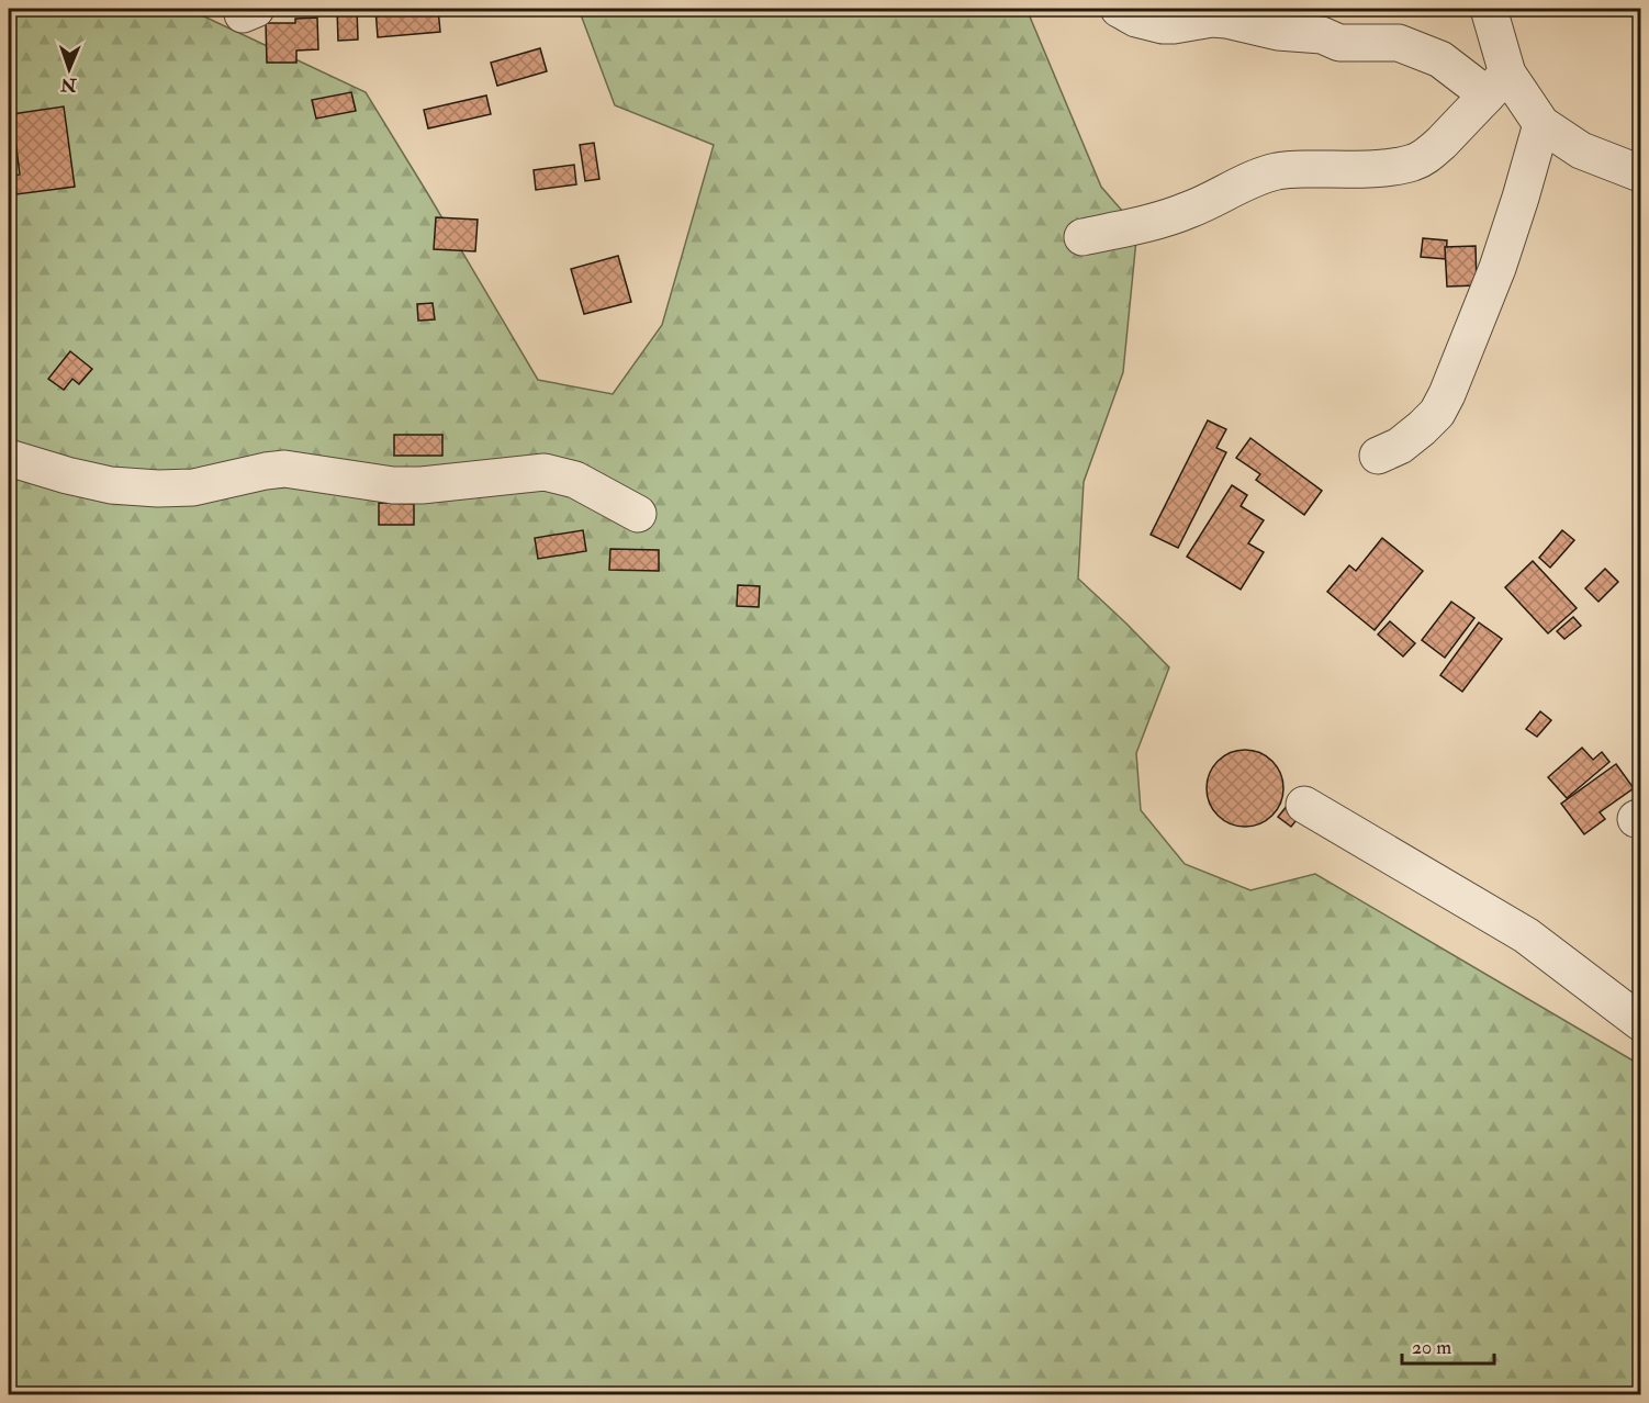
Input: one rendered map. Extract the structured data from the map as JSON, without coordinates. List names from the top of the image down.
{
  "scale_bar": "20 m",
  "north": "bottom"
}
